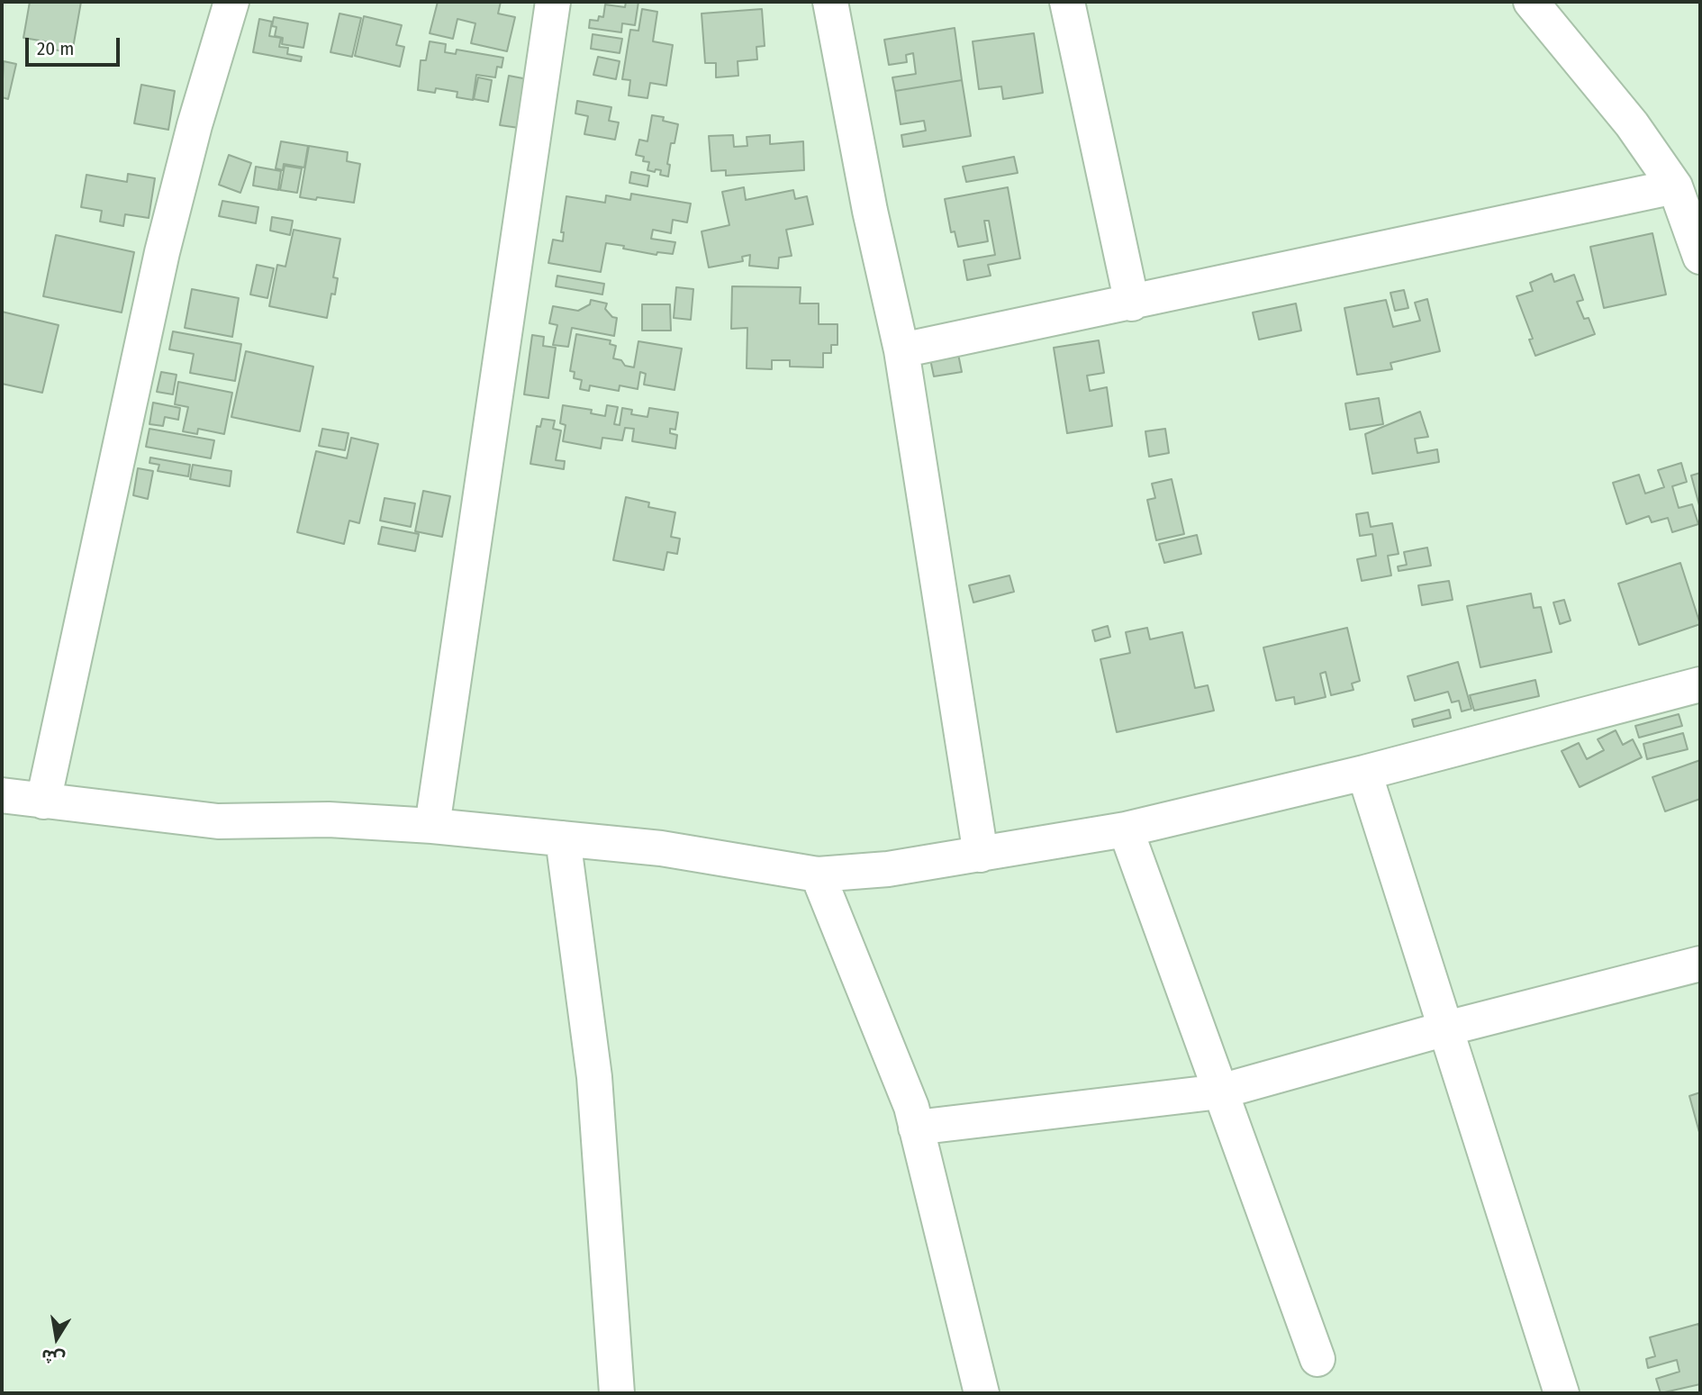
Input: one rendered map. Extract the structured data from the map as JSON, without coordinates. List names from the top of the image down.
{
  "scale_bar": "20 m",
  "north": "bottom"
}
